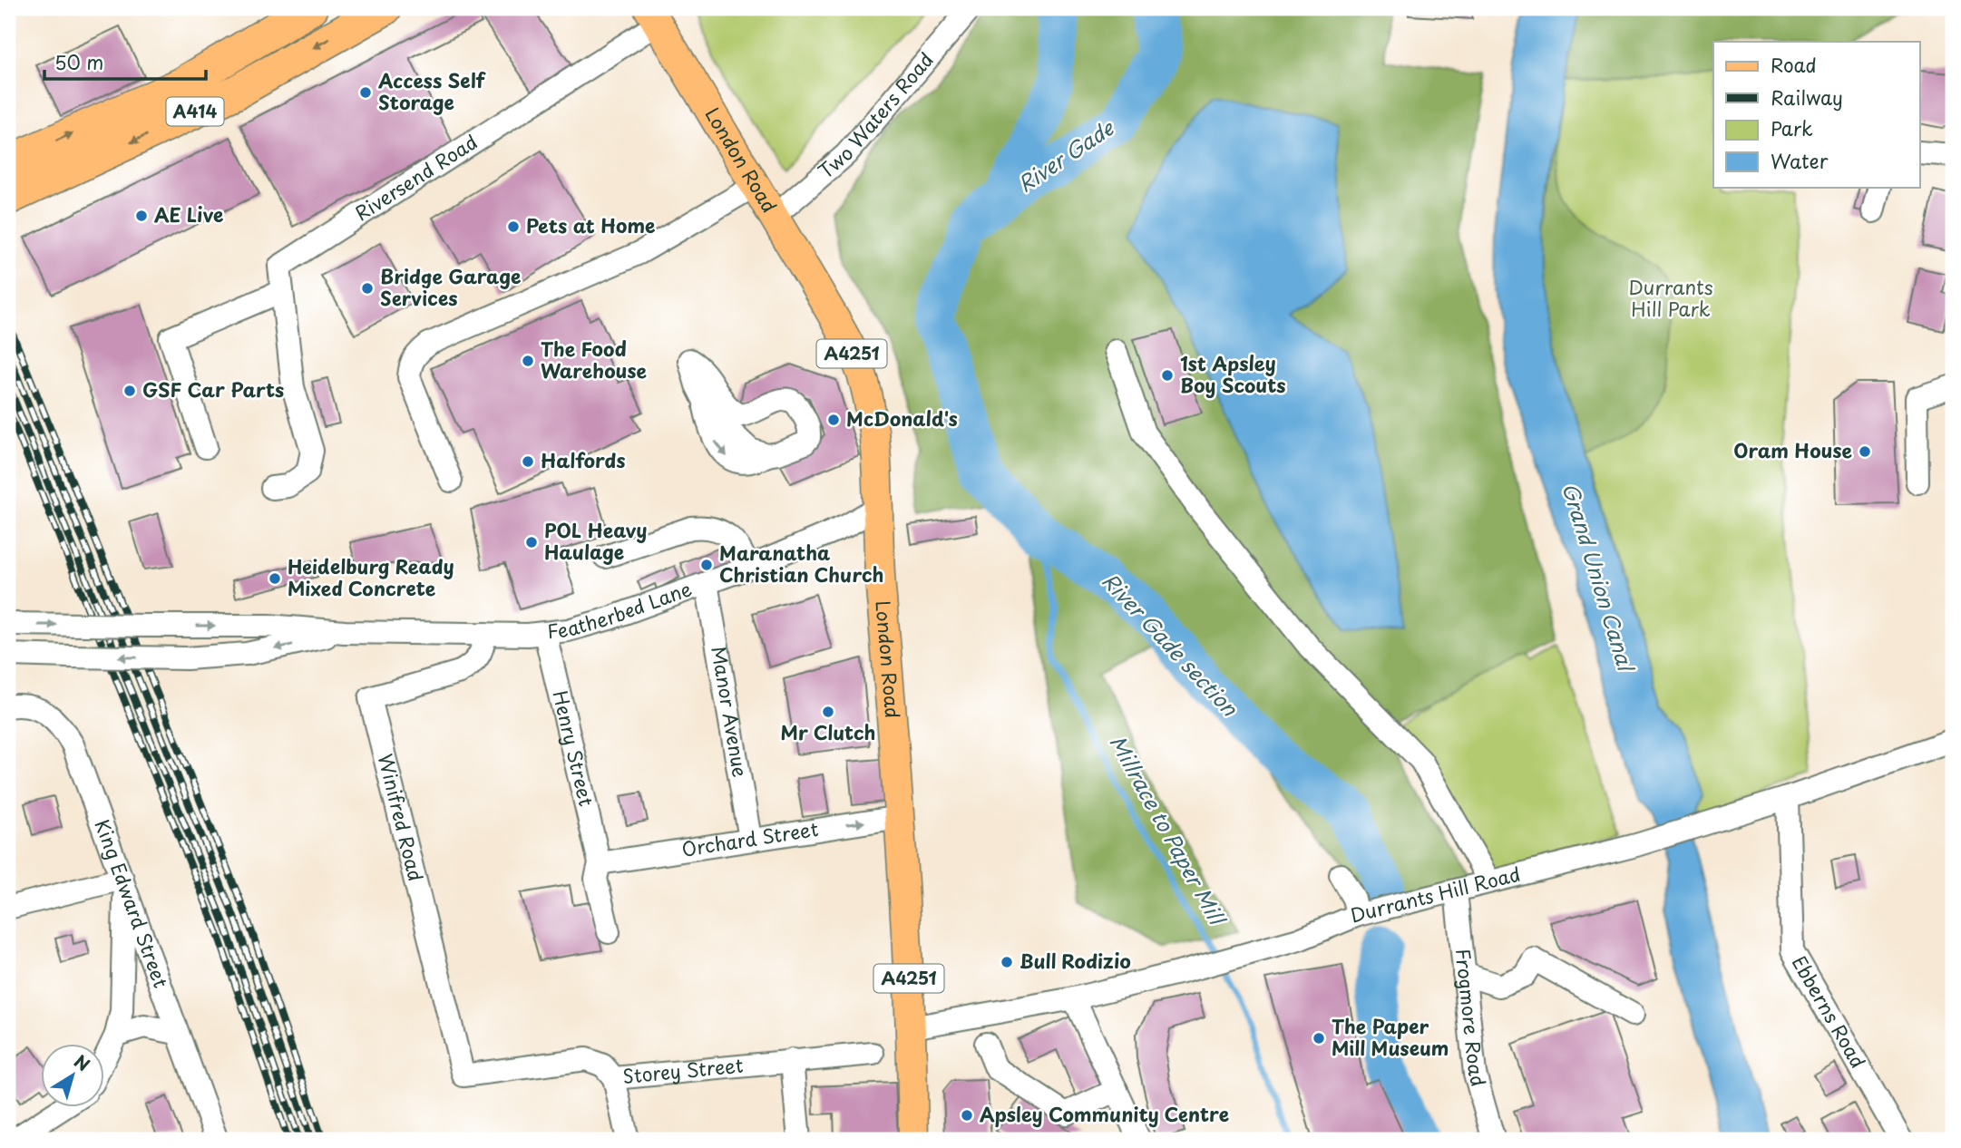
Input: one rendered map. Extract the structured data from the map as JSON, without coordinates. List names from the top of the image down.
{
  "streets": {
    "highway": ["A414"],
    "main road": ["London Road", "A4251"],
    "street": [
      "Two Waters Road",
      "Riversend Road",
      "Featherbed Lane",
      "Manor Avenue",
      "Henry Street",
      "Winifred Road",
      "Orchard Street",
      "Durrants Hill Road",
      "King Edward Street",
      "Ebberns Road",
      "Frogmore Road",
      "Storey Street"
    ]
  },
  "crossings": [
    ["Two Waters Road", "London Road"],
    ["London Road", "Riversend Road"],
    ["London Road", "Featherbed Lane"],
    ["London Road", "Orchard Street"],
    ["London Road", "Durrants Hill Road"],
    ["Featherbed Lane", "Manor Avenue"],
    ["Featherbed Lane", "Henry Street"],
    ["Featherbed Lane", "Winifred Road"],
    ["Manor Avenue", "Orchard Street"],
    ["Henry Street", "Orchard Street"],
    ["Winifred Road", "Storey Street"],
    ["Durrants Hill Road", "Ebberns Road"],
    ["Durrants Hill Road", "Frogmore Road"]
  ],
  "one_way": ["Orchard Street"],
  "water": [
    "River Gade",
    "Grand Union Canal",
    "River Gade section",
    "Millrace to Paper Mill"
  ],
  "parks": ["Durrants Hill Park"],
  "places": [
    "Access Self Storage",
    "AE Live",
    "Pets at Home",
    "Bridge Garage Services",
    "The Food Warehouse",
    "1st Apsley Boy Scouts",
    "GSF Car Parts",
    "McDonald's",
    "Oram House",
    "Halfords",
    "POL Heavy Haulage",
    "Maranatha Christian Church",
    "Heidelburg Ready Mixed Concrete",
    "Mr Clutch",
    "Bull Rodizio",
    "The Paper Mill Museum",
    "Apsley Community Centre"
  ],
  "legend": [
    "Road",
    "Railway",
    "Park",
    "Water"
  ],
  "scale_bar": "50 m",
  "north": "top right"
}
